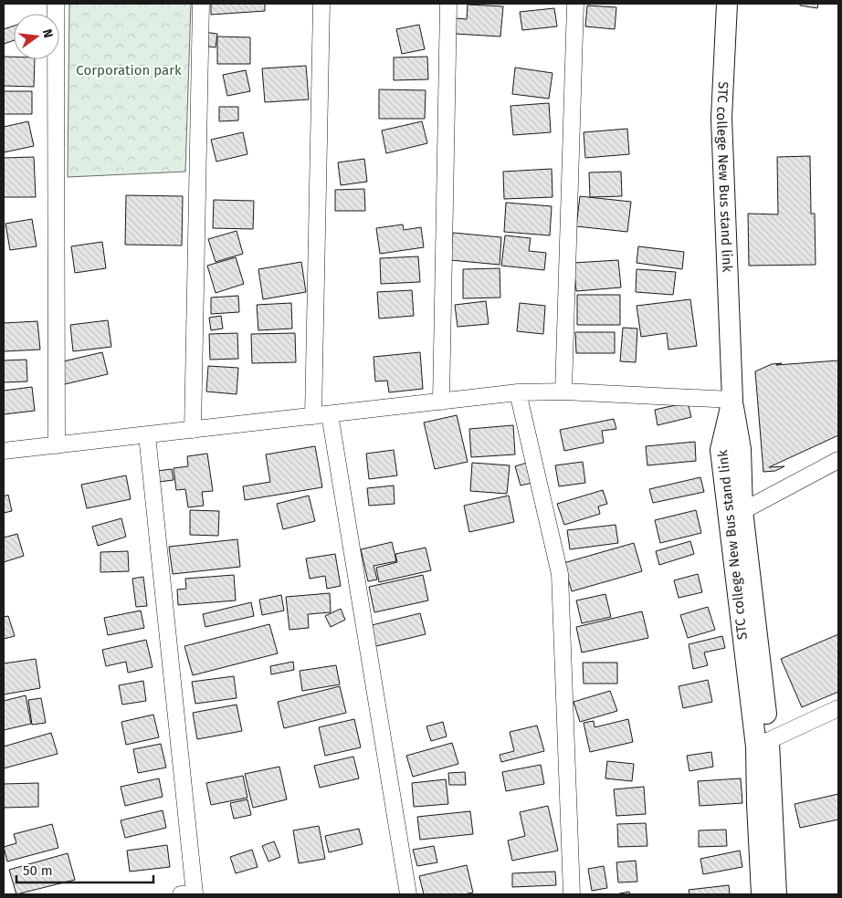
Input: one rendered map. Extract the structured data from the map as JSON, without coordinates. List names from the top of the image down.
{
  "streets": {
    "street": ["STC college New Bus stand link"]
  },
  "parks": ["Corporation park"],
  "scale_bar": "50 m",
  "north": "right"
}
